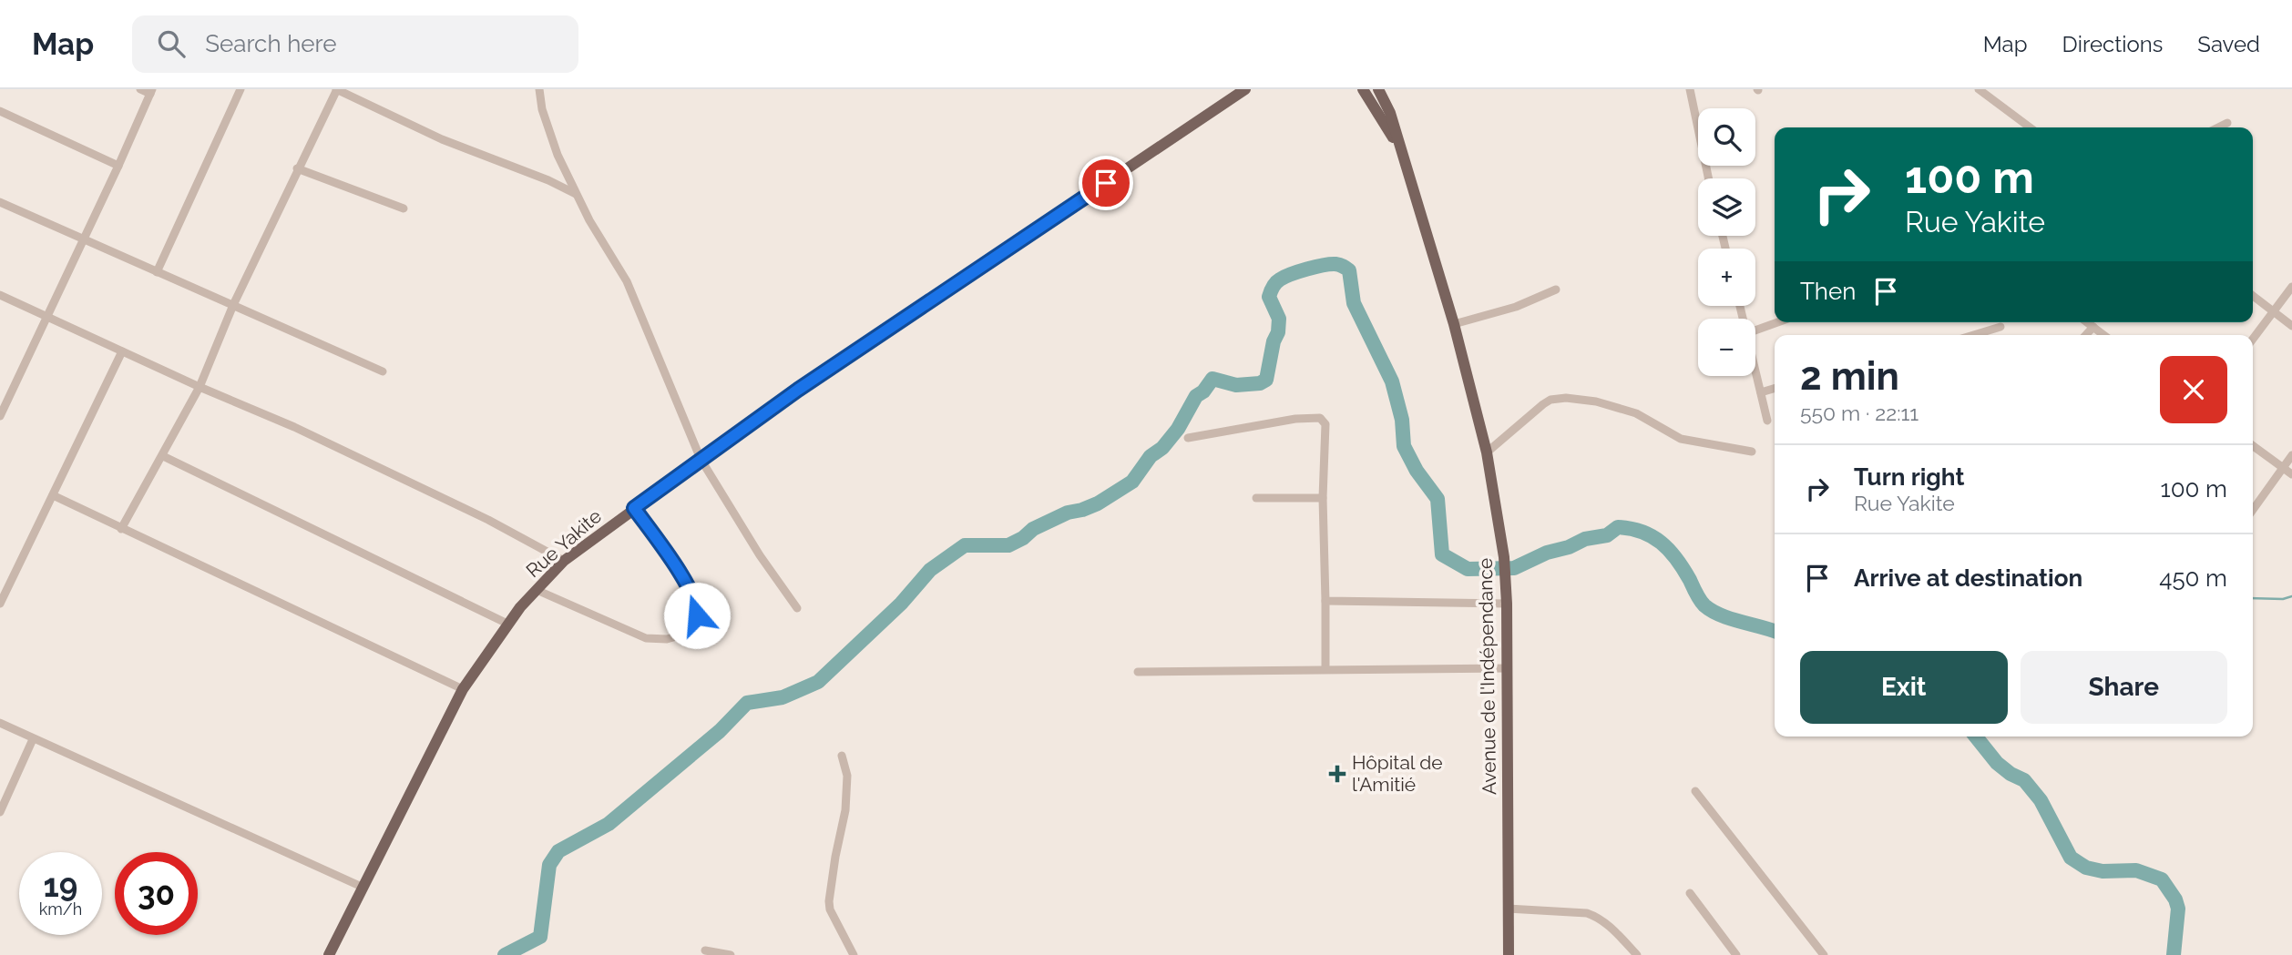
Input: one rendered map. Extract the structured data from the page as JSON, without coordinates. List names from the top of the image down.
{
  "streets": {
    "main road": ["Rue Yakite", "Avenue de l'Indépendance"]
  },
  "places": {
    "health": ["Hôpital de l'Amitié"]
  },
  "page": {
    "header": "Map",
    "search": "Search here",
    "nav": ["Map", "Directions", "Saved"],
    "map_buttons": ["+", "−"],
    "turn": ["100 m", "Rue Yakite"],
    "then": "Then",
    "heading": ["2 min", "550 m · 22:11"],
    "list": [
      {
        "name": "Turn right",
        "note": "Rue Yakite",
        "value": "100 m"
      },
      {
        "name": "Arrive at destination",
        "value": "450 m"
      }
    ],
    "buttons": ["Exit", "Share"],
    "speed": "19 km/h",
    "limit": "30"
  }
}
